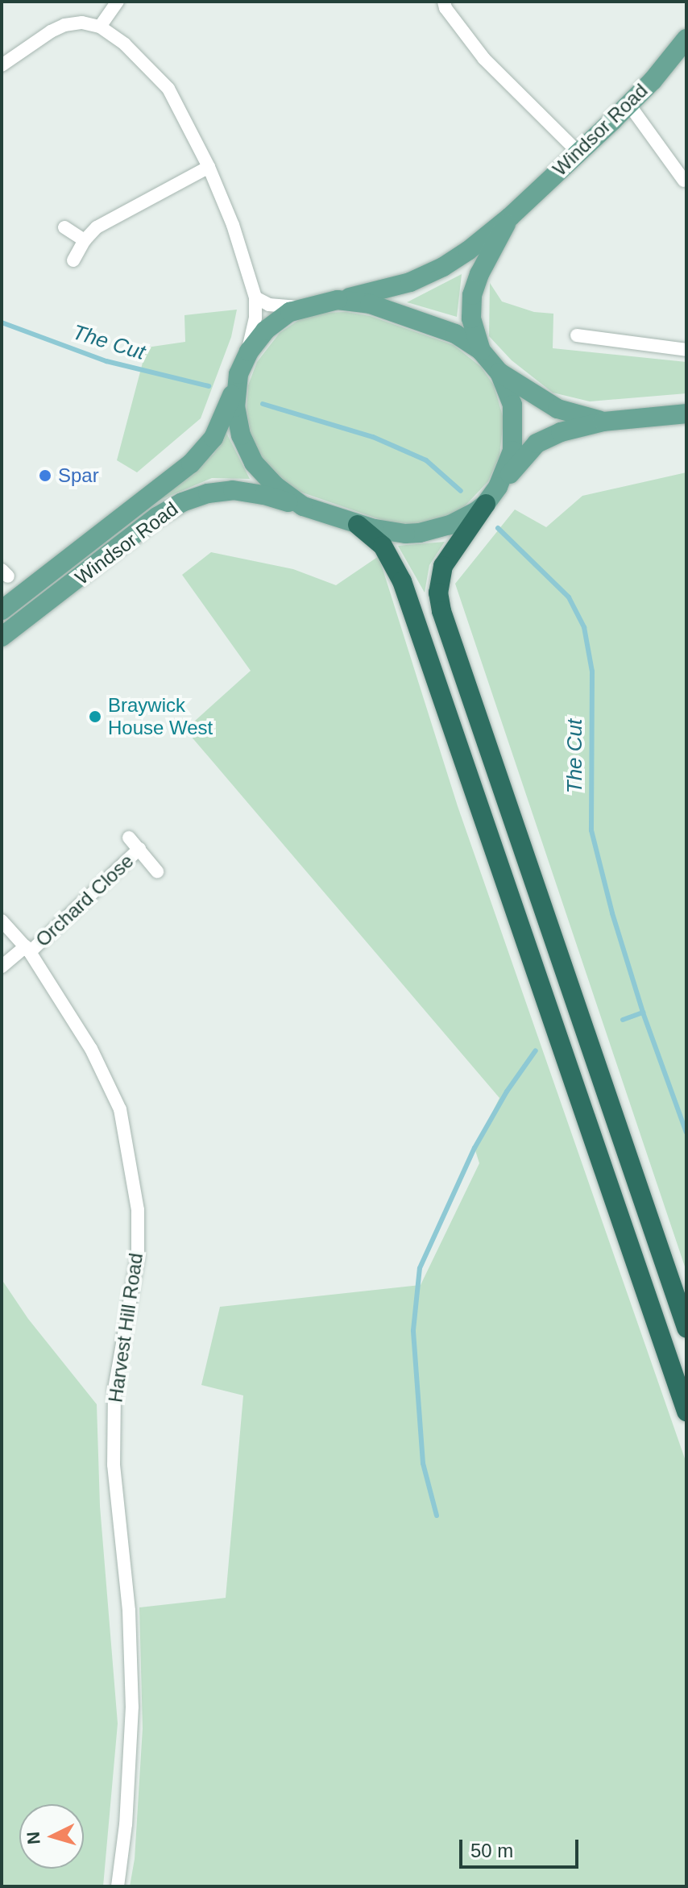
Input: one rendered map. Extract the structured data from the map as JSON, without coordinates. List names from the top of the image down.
{
  "streets": {
    "main road": ["Windsor Road"],
    "street": ["Orchard Close", "Harvest Hill Road"]
  },
  "crossings": [
    ["Orchard Close", "Harvest Hill Road"]
  ],
  "water": ["The Cut"],
  "places": ["Spar", "Braywick House West"],
  "scale_bar": "50 m",
  "north": "left"
}
